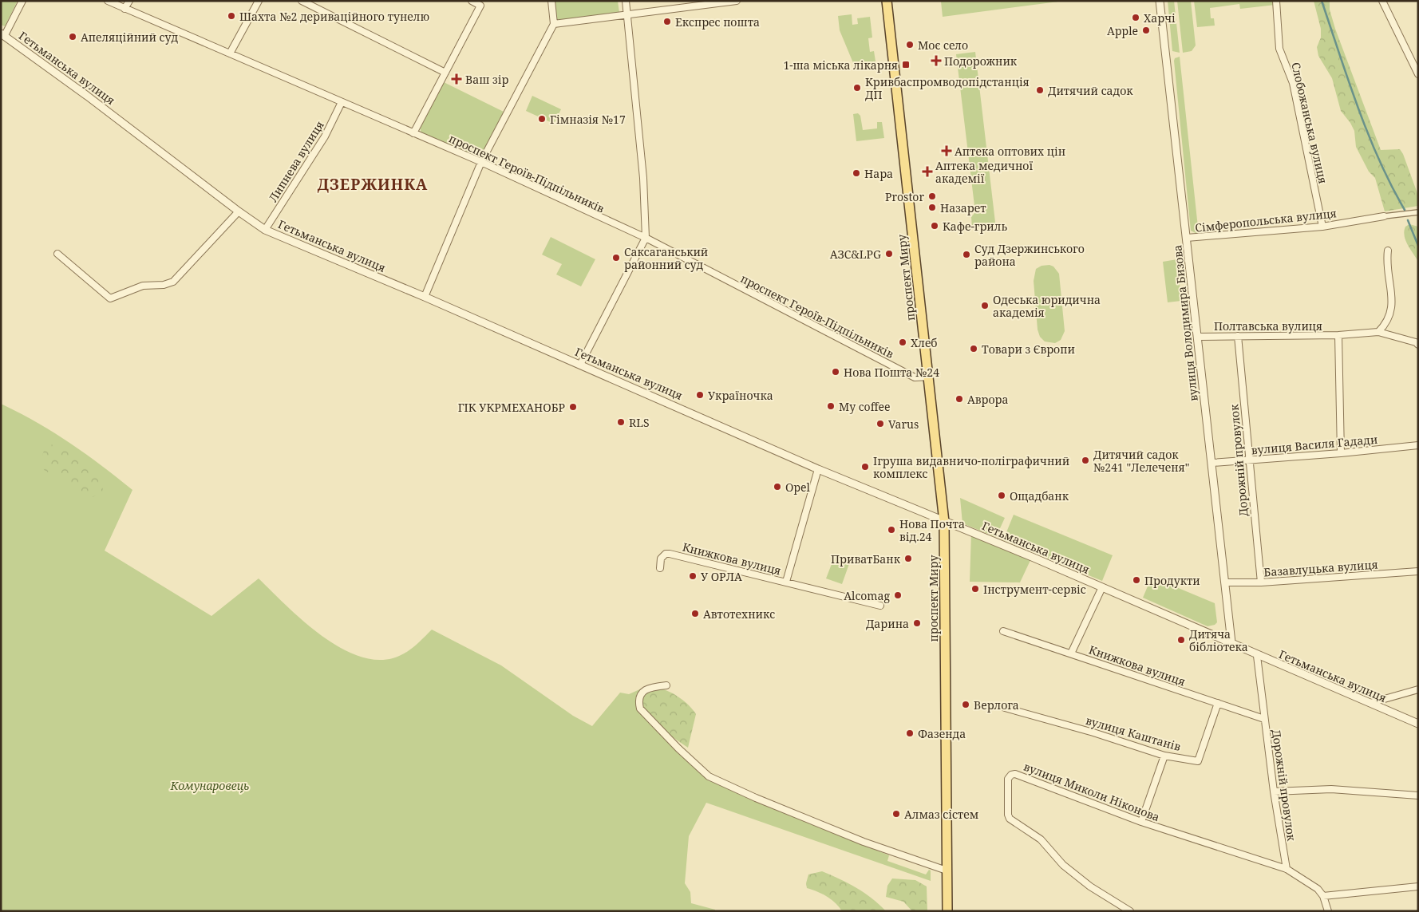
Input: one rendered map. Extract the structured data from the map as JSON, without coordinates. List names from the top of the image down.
{
  "streets": {
    "main road": ["проспект Миру"],
    "street": [
      "Гетьманська вулиця",
      "Слобожанська вулиця",
      "Липнева вулиця",
      "проспект Героїв-Підпільників",
      "Сімферопольська вулиця",
      "вулиця Володимира Бизова",
      "Полтавська вулиця",
      "вулиця Василя Гадади",
      "Дорожній провулок",
      "Книжкова вулиця",
      "Базавлуцька вулиця",
      "вулиця Каштанів",
      "вулиця Миколи Ніконова"
    ]
  },
  "crossings": [
    ["Гетьманська вулиця", "Липнева вулиця"],
    ["Гетьманська вулиця", "проспект Миру"],
    ["Гетьманська вулиця", "вулиця Володимира Бизова"],
    ["Гетьманська вулиця", "Дорожній провулок"],
    ["Гетьманська вулиця", "Книжкова вулиця"],
    ["Слобожанська вулиця", "Сімферопольська вулиця"],
    ["Липнева вулиця", "проспект Героїв-Підпільників"],
    ["проспект Героїв-Підпільників", "проспект Миру"],
    ["Сімферопольська вулиця", "вулиця Володимира Бизова"],
    ["вулиця Володимира Бизова", "Полтавська вулиця"],
    ["вулиця Володимира Бизова", "вулиця Василя Гадади"],
    ["вулиця Володимира Бизова", "Базавлуцька вулиця"],
    ["Полтавська вулиця", "Дорожній провулок"],
    ["вулиця Василя Гадади", "Дорожній провулок"],
    ["Дорожній провулок", "Книжкова вулиця"],
    ["Дорожній провулок", "Базавлуцька вулиця"],
    ["Дорожній провулок", "вулиця Миколи Ніконова"],
    ["Книжкова вулиця", "вулиця Каштанів"]
  ],
  "districts": ["ДЗЕРЖИНКА"],
  "parks": ["Комунаровець"],
  "places": {
    "other": [
      "Шахта №2 дериваційного тунелю",
      "Харчі",
      "Експрес пошта",
      "Apple",
      "Апеляційний суд",
      "Моє село",
      "Кривбаспромводопідстанція ДП",
      "Дитячий садок",
      "Гімназія №17",
      "Нара",
      "Prostor",
      "Назарет",
      "Кафе-гриль",
      "АЗС&LPG",
      "Суд Дзержинського района",
      "Саксаганський районний суд",
      "Одеська юридична академія",
      "Хлеб",
      "Товари з Європи",
      "Нова Пошта №24",
      "Україночка",
      "Аврора",
      "My coffee",
      "ГІК УКРМЕХАНОБР",
      "RLS",
      "Varus",
      "Дитячий садок №241 \"Лелеченя\"",
      "Ігруша видавничо-поліграфичний комплекс",
      "Opel",
      "Ощадбанк",
      "Нова Почта від.24",
      "ПриватБанк",
      "У ОРЛА",
      "Продукти",
      "Інструмент-сервіс",
      "Alcomag",
      "Автотехникс",
      "Дарина",
      "Дитяча бібліотека",
      "Beрлога",
      "Фазенда",
      "Алмаз сістем"
    ],
    "health": [
      "Подорожник",
      "Ваш зір",
      "Аптека оптових цін",
      "Аптека медичної академії"
    ],
    "transit": ["1-ша міська лікарня"]
  }
}
